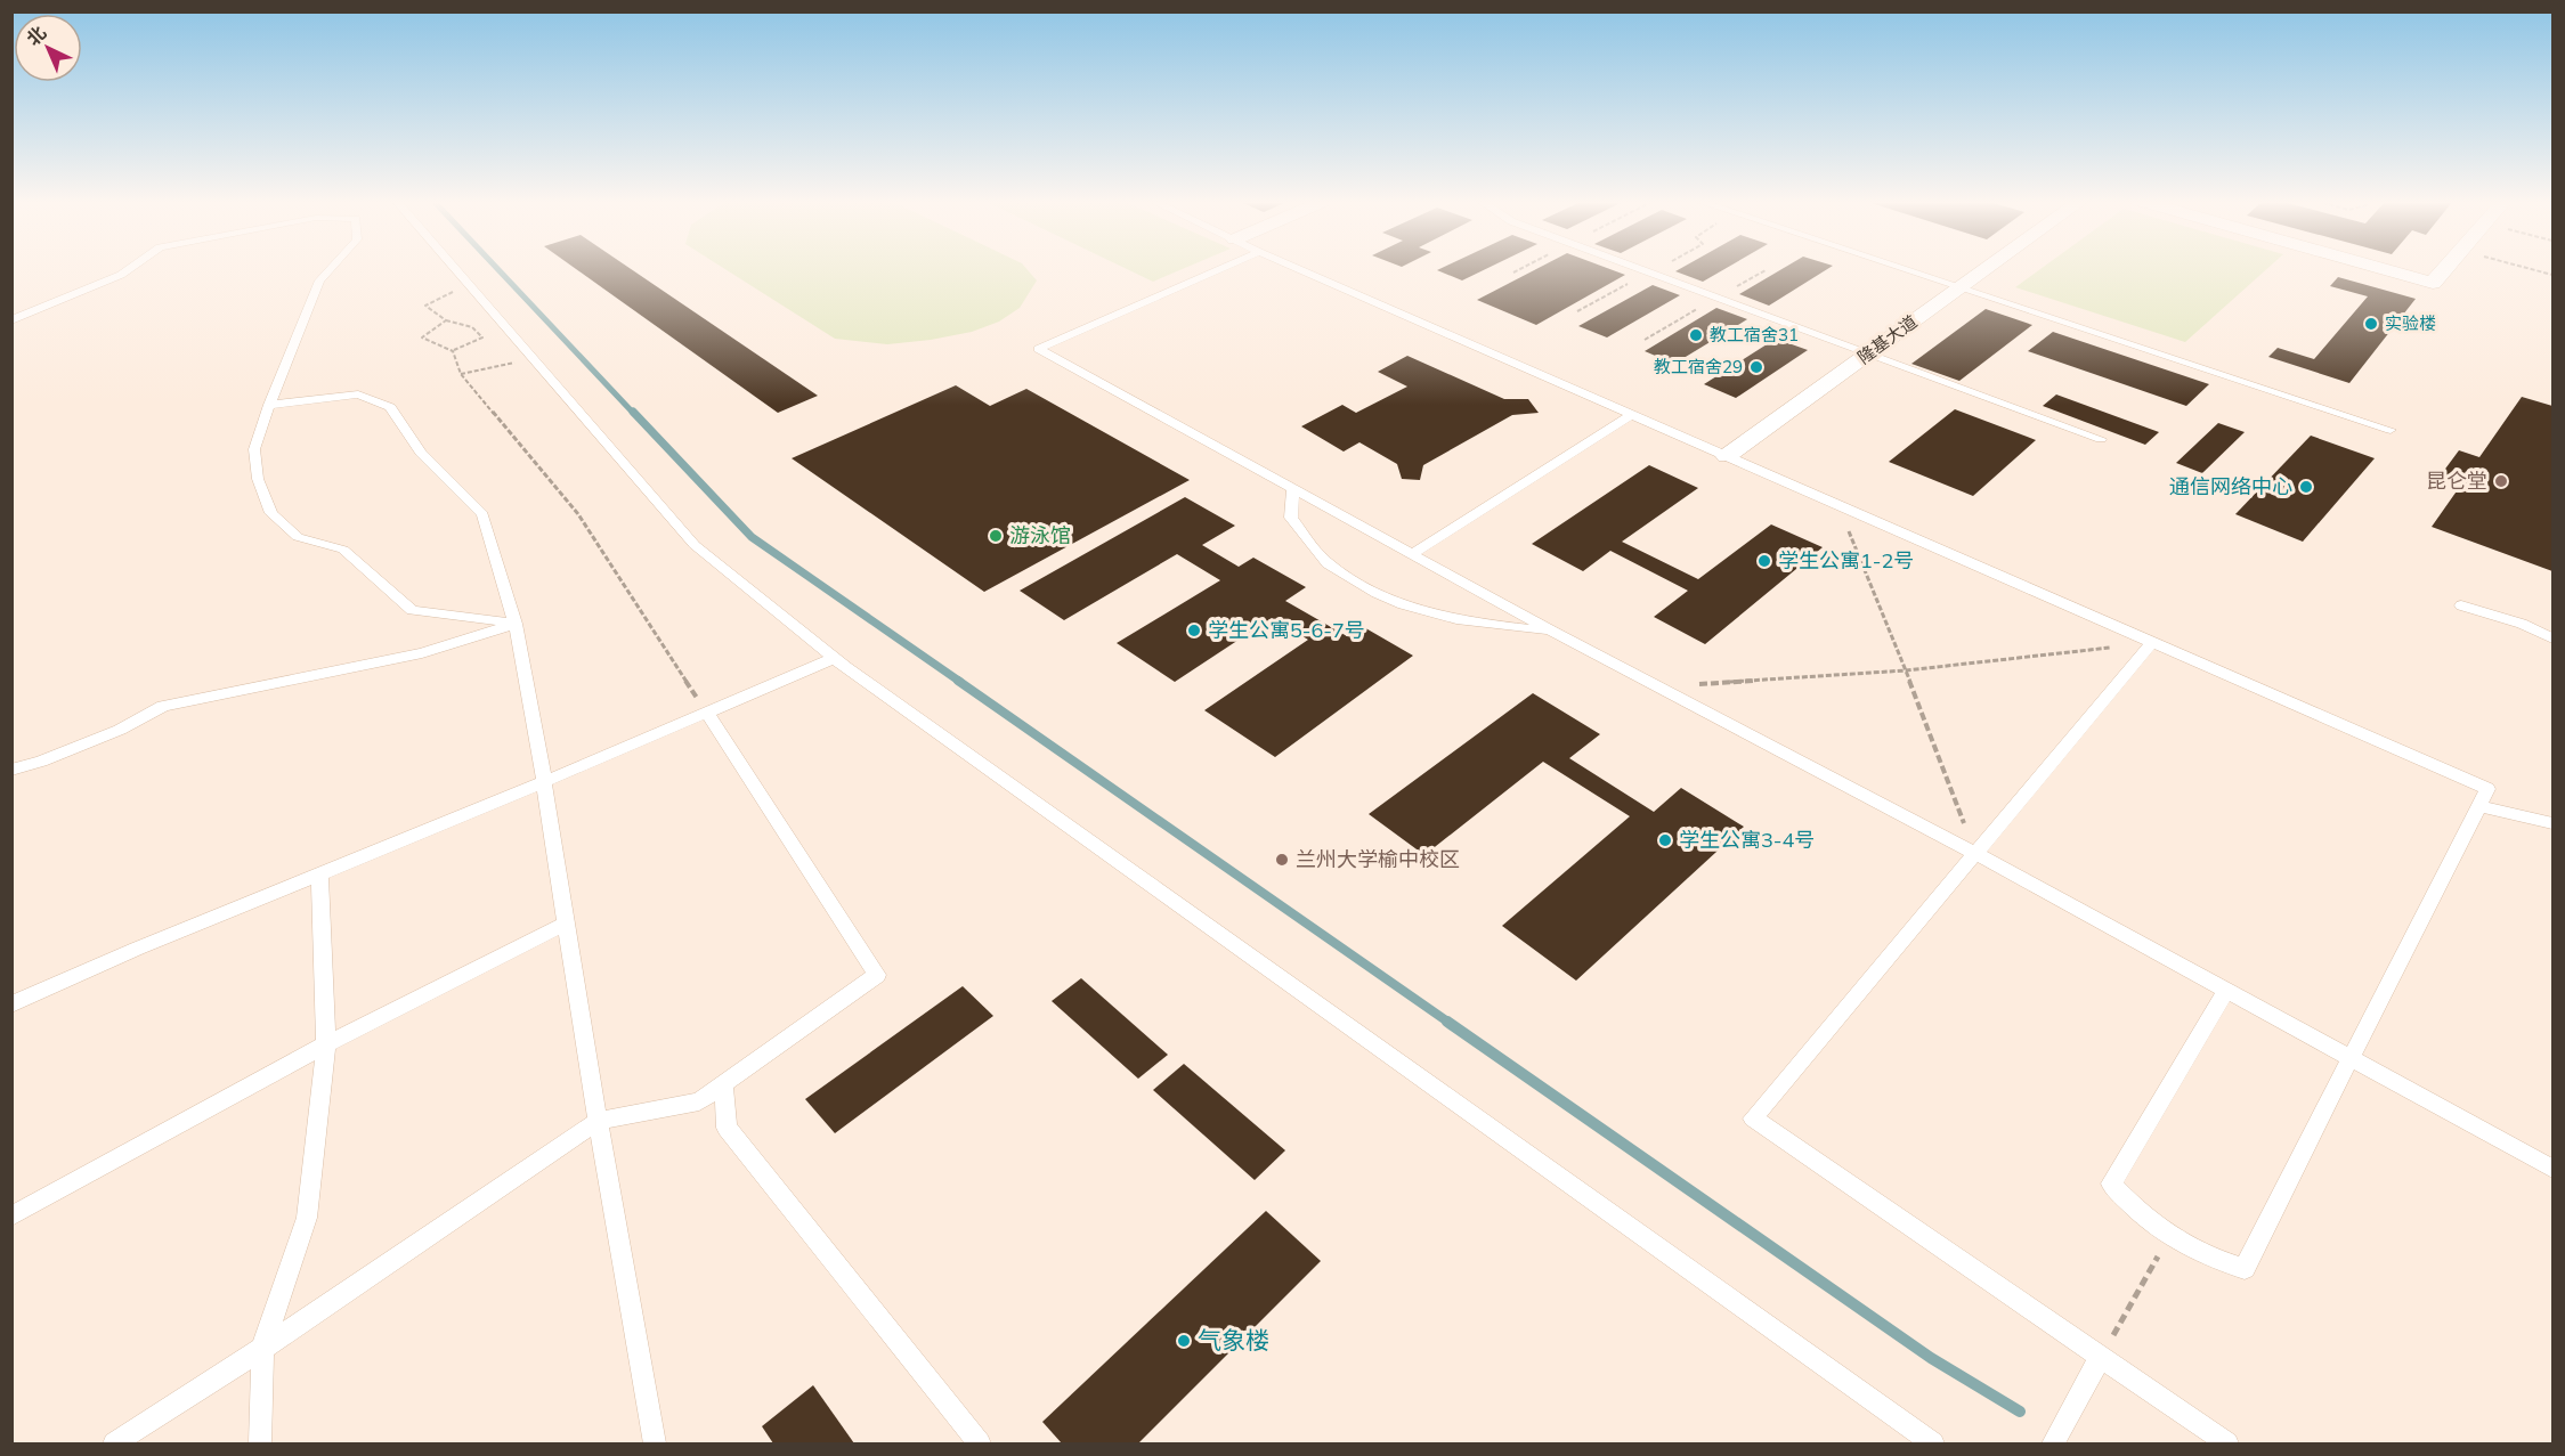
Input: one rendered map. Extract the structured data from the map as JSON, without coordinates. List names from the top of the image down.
{
  "streets": {
    "street": ["隆基大道"]
  },
  "places": [
    "实验楼",
    "教工宿舍31",
    "教工宿舍29",
    "昆仑堂",
    "通信网络中心",
    "游泳馆",
    "学生公寓1-2号",
    "学生公寓5-6-7号",
    "学生公寓3-4号",
    "兰州大学榆中校区",
    "气象楼"
  ],
  "north": "top left"
}
